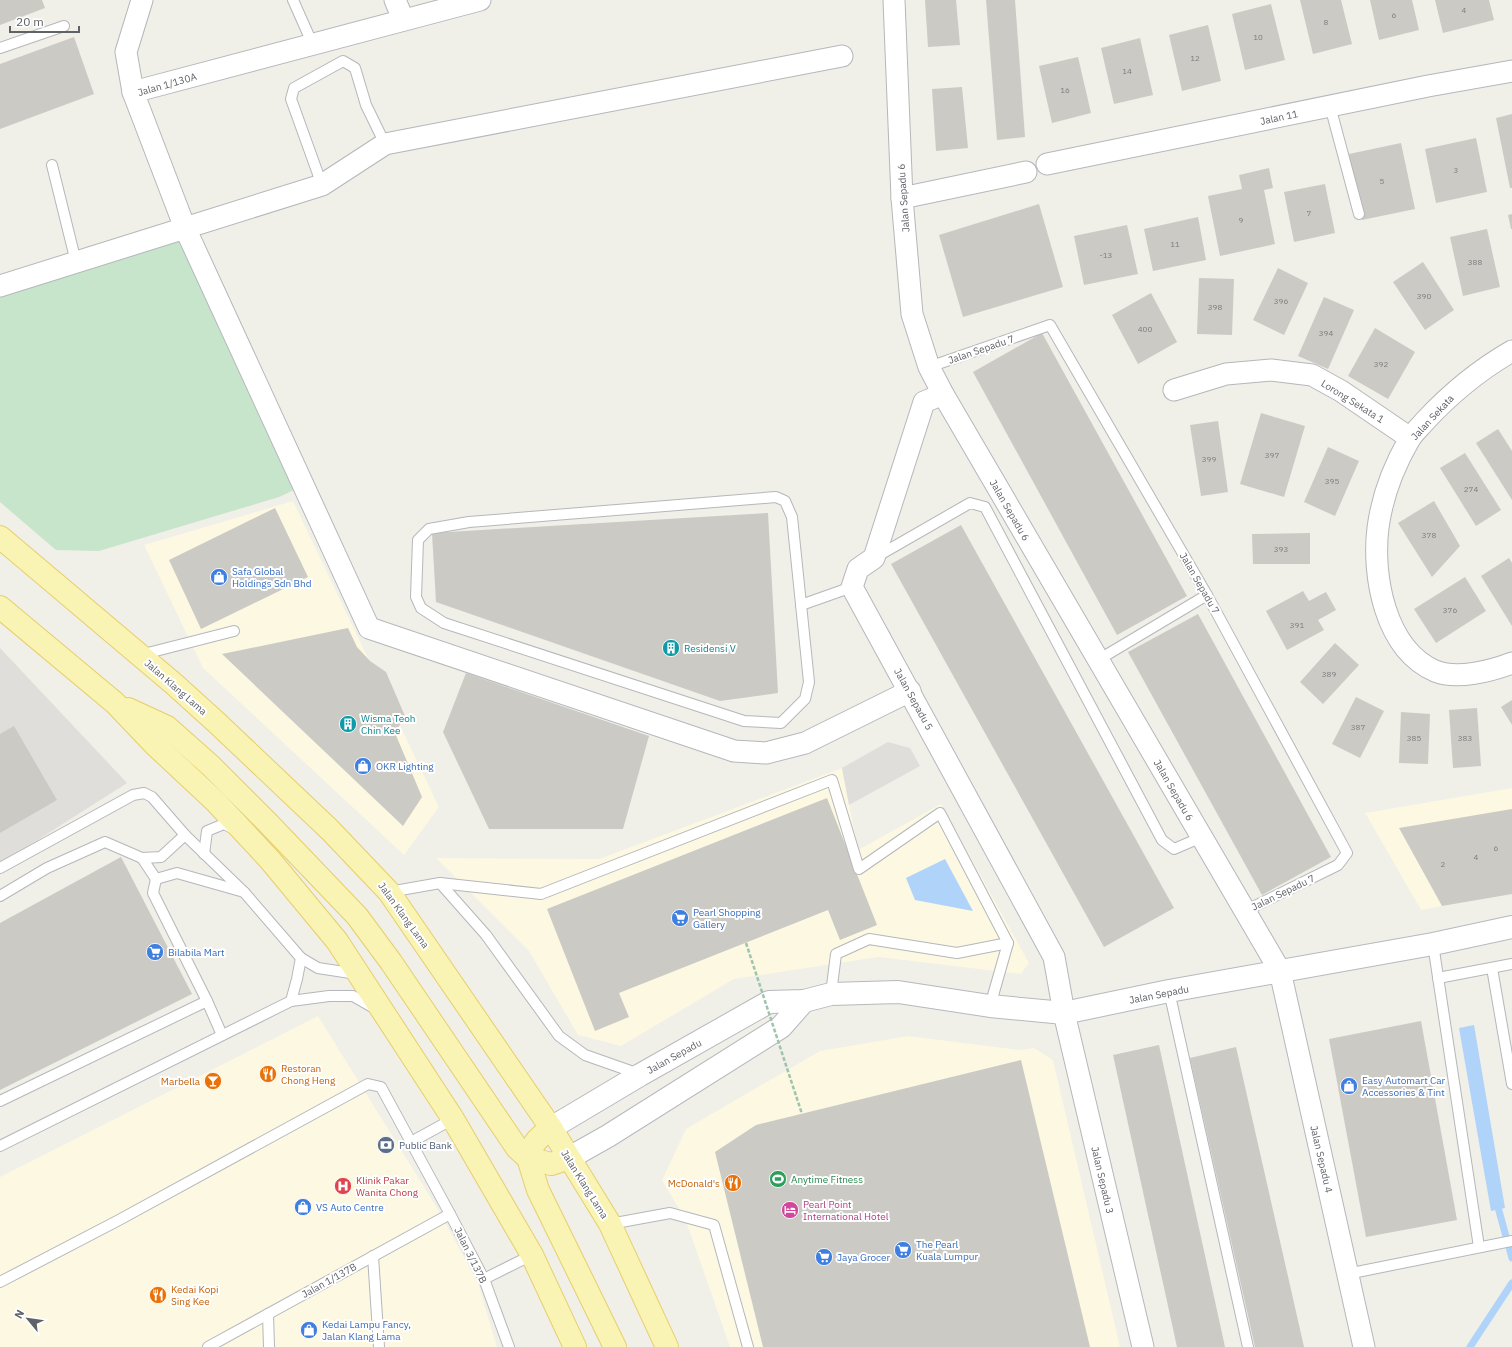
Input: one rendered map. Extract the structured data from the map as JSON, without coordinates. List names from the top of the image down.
{
  "streets": {
    "main road": ["Jalan Klang Lama"],
    "street": [
      "Jalan 1/130A",
      "Jalan 11",
      "Jalan Sepadu 6",
      "Lorong Sekata 1",
      "Jalan Sekata",
      "Jalan Sepadu 5",
      "Jalan Sepadu",
      "Jalan Sepadu 4",
      "Jalan Sepadu 3"
    ],
    "lane": ["Jalan Sepadu 7", "Jalan 3/137B", "Jalan 1/137B"]
  },
  "crossings": [
    ["Jalan 1/130A", "Jalan Sepadu 5"],
    ["Jalan Sepadu 6", "Jalan Sepadu 7"],
    ["Jalan Sepadu 6", "Jalan Sepadu"],
    ["Jalan Sepadu 6", "Jalan Sepadu 4"],
    ["Lorong Sekata 1", "Jalan Sekata"],
    ["Jalan Klang Lama", "Jalan Sepadu"],
    ["Jalan Sepadu 5", "Jalan Sepadu"],
    ["Jalan Sepadu 5", "Jalan Sepadu 3"],
    ["Jalan Sepadu", "Jalan Sepadu 4"],
    ["Jalan Sepadu", "Jalan Sepadu 3"],
    ["Jalan 3/137B", "Jalan 1/137B"]
  ],
  "places": {
    "shop": [
      "Safa Global Holdings Sdn Bhd",
      "OKR Lighting",
      "Easy Automart Car Accessories & Tint",
      "VS Auto Centre",
      "Kedai Lampu Fancy, Jalan Klang Lama"
    ],
    "building": ["Residensi V", "Wisma Teoh Chin Kee"],
    "supermarket": [
      "Pearl Shopping Gallery",
      "Bilabila Mart",
      "The Pearl Kuala Lumpur",
      "Jaya Grocer"
    ],
    "restaurant": ["Restoran Chong Heng", "McDonald's", "Kedai Kopi Sing Kee"],
    "bar": ["Marbella"],
    "bank": ["Public Bank"],
    "sports": ["Anytime Fitness"],
    "hospital": ["Klinik Pakar Wanita Chong"],
    "hotel": ["Pearl Point International Hotel"]
  },
  "house_numbers": [
    "4",
    "6",
    "8",
    "10",
    "12",
    "14",
    "16",
    "3",
    "5",
    "7",
    "9",
    "11",
    "-13",
    "388",
    "390",
    "396",
    "398",
    "400",
    "394",
    "392",
    "397",
    "399",
    "395",
    "274",
    "378",
    "393",
    "376",
    "391",
    "389",
    "387",
    "385",
    "383",
    "6",
    "4",
    "2"
  ],
  "scale_bar": "20 m",
  "north": "top left"
}
